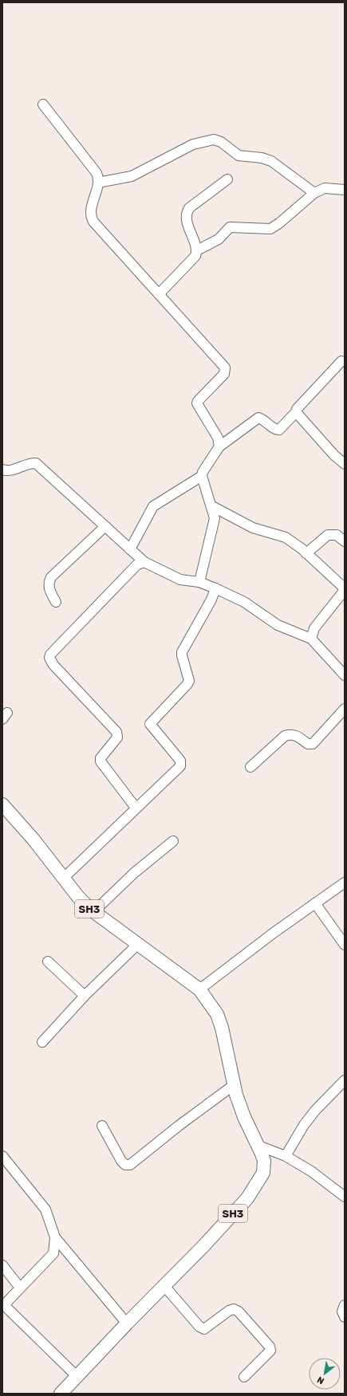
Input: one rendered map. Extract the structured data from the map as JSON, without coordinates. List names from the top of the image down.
{
  "streets": {
    "main road": ["SH3"]
  },
  "north": "bottom left"
}
